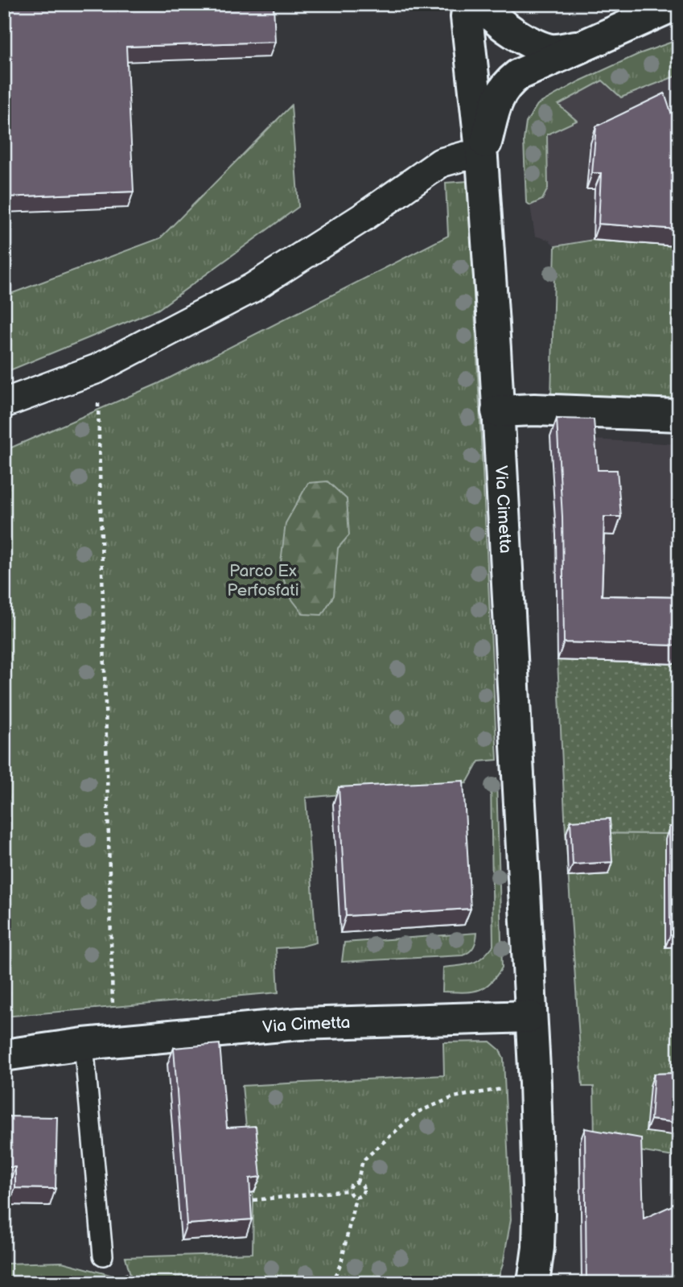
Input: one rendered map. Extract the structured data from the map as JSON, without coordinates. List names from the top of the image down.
{
  "streets": {
    "street": ["Via Cimetta"]
  },
  "parks": ["Parco Ex Perfosfati"]
}
